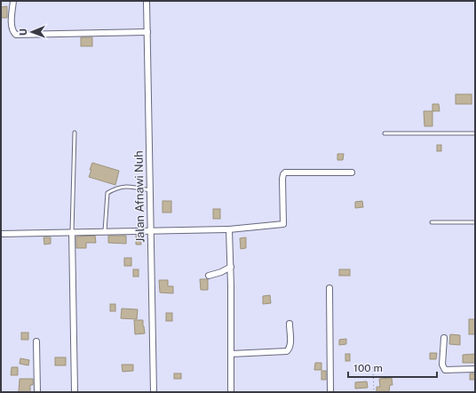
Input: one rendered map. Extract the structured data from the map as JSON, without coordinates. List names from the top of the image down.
{
  "streets": {
    "street": ["Jalan Afnawi Nuh"]
  },
  "scale_bar": "100 m",
  "north": "left"
}
